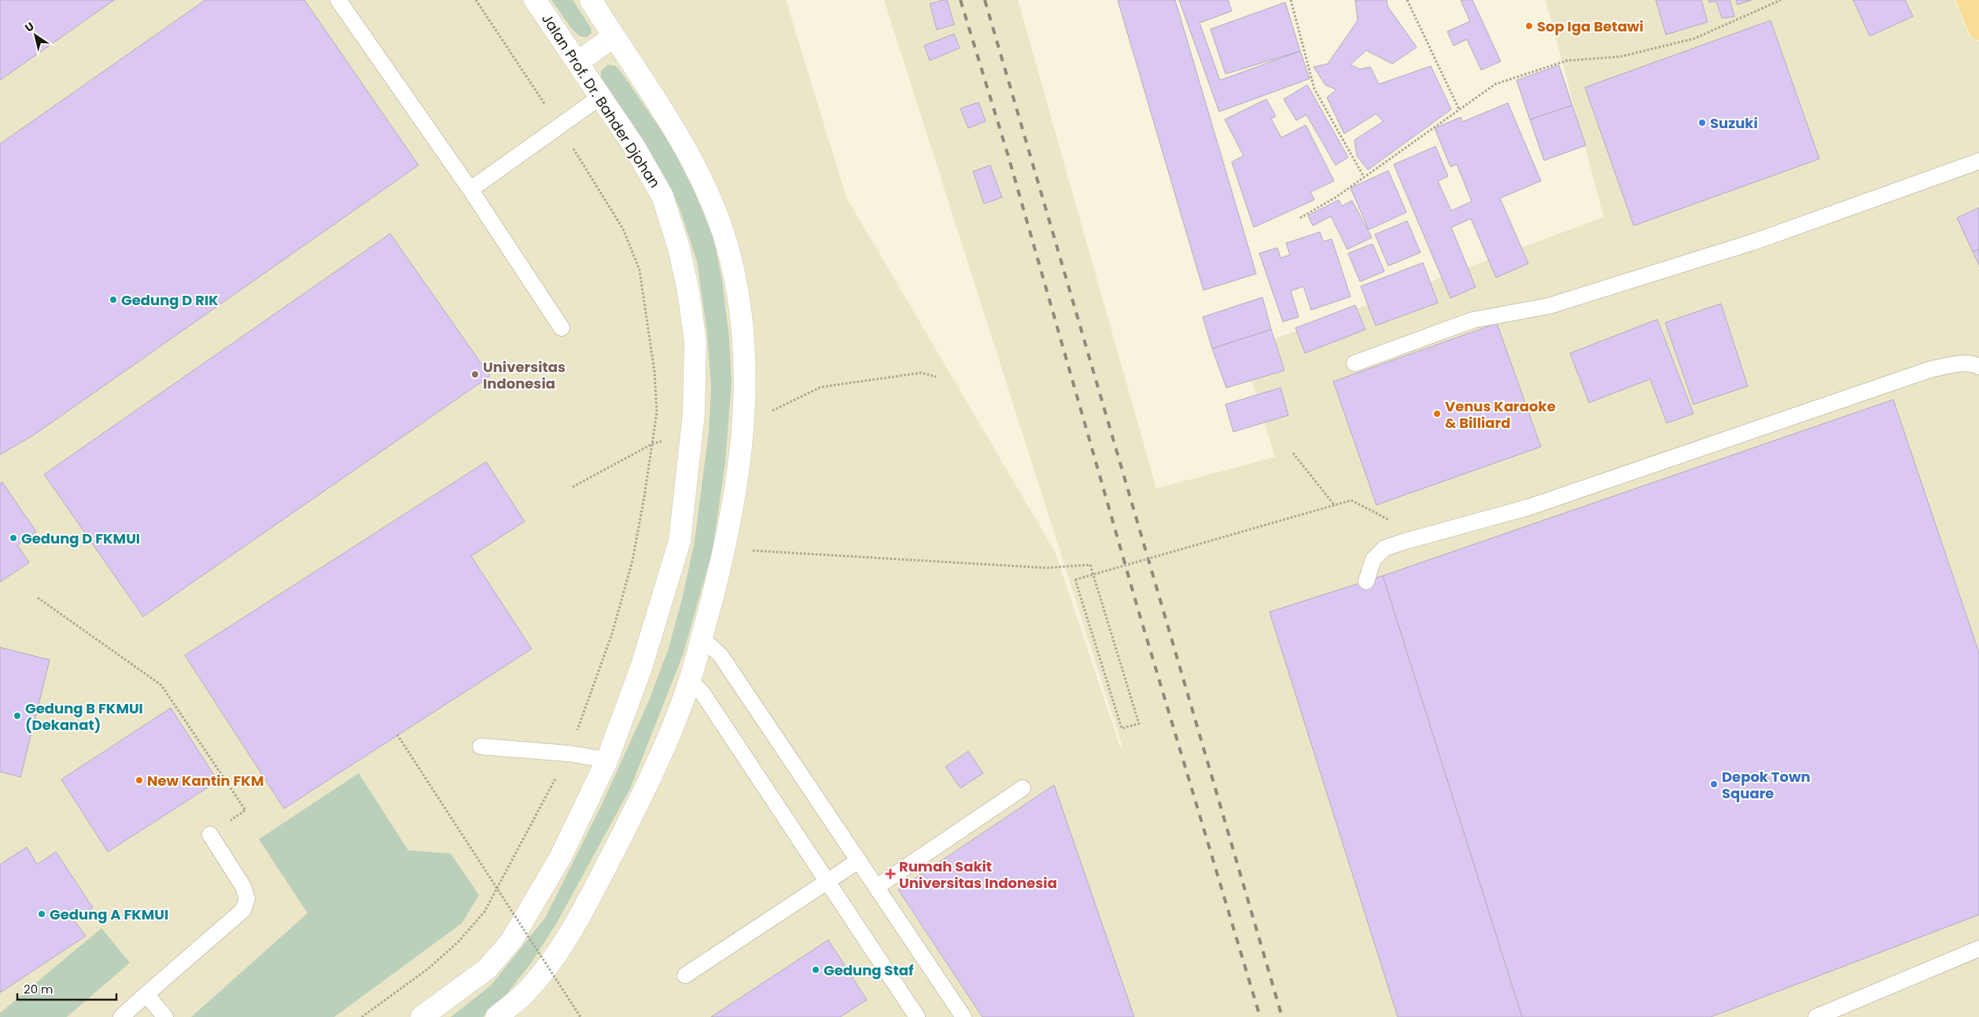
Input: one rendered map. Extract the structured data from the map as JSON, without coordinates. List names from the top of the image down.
{
  "streets": {
    "street": ["Jalan Prof. Dr. Bahder Djohan"]
  },
  "places": {
    "other": [
      "Sop Iga Betawi",
      "Suzuki",
      "Gedung D RIK",
      "Universitas Indonesia",
      "Venus Karaoke & Billiard",
      "Gedung D FKMUI",
      "Gedung B FKMUI (Dekanat)",
      "New Kantin FKM",
      "Depok Town Square",
      "Gedung A FKMUI",
      "Gedung Staf"
    ],
    "health": ["Rumah Sakit Universitas Indonesia"]
  },
  "scale_bar": "20 m",
  "north": "top left"
}
